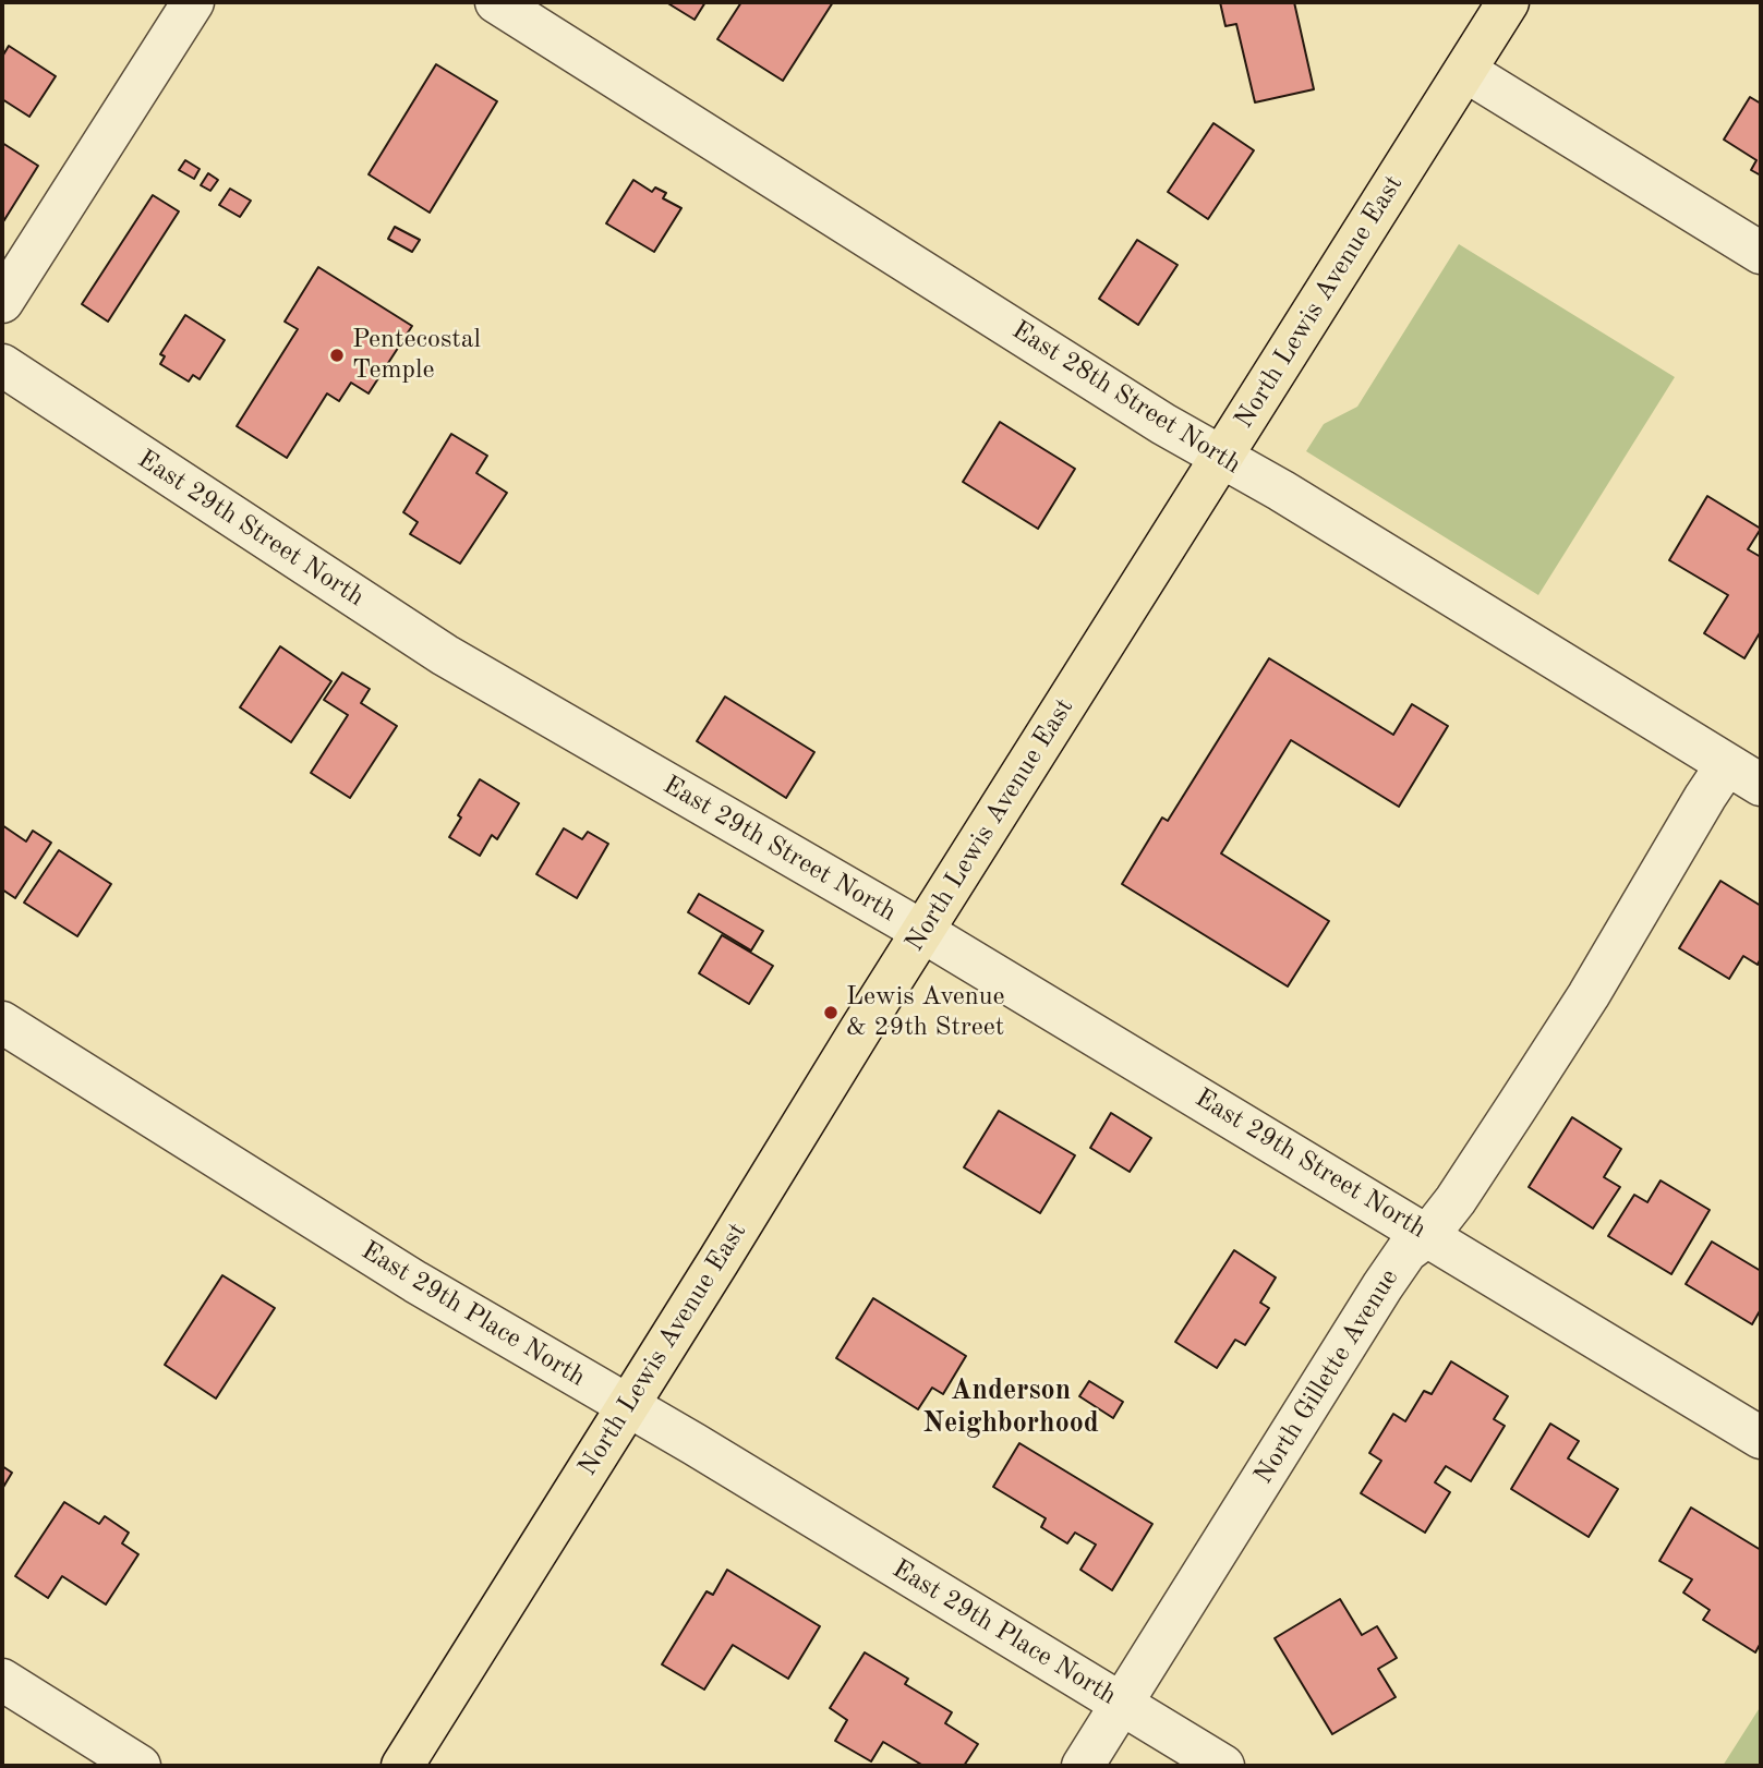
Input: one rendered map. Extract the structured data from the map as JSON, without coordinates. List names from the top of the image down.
{
  "streets": {
    "main road": ["North Lewis Avenue East"],
    "street": [
      "East 28th Street North",
      "East 29th Street North",
      "East 29th Place North",
      "North Gillette Avenue"
    ]
  },
  "crossings": [
    ["North Lewis Avenue East", "East 28th Street North"],
    ["North Lewis Avenue East", "East 29th Street North"],
    ["North Lewis Avenue East", "East 29th Place North"],
    ["East 28th Street North", "North Gillette Avenue"],
    ["East 29th Street North", "North Gillette Avenue"],
    ["East 29th Place North", "North Gillette Avenue"]
  ],
  "districts": ["Anderson Neighborhood"],
  "places": ["Pentecostal Temple", "Lewis Avenue & 29th Street"]
}
